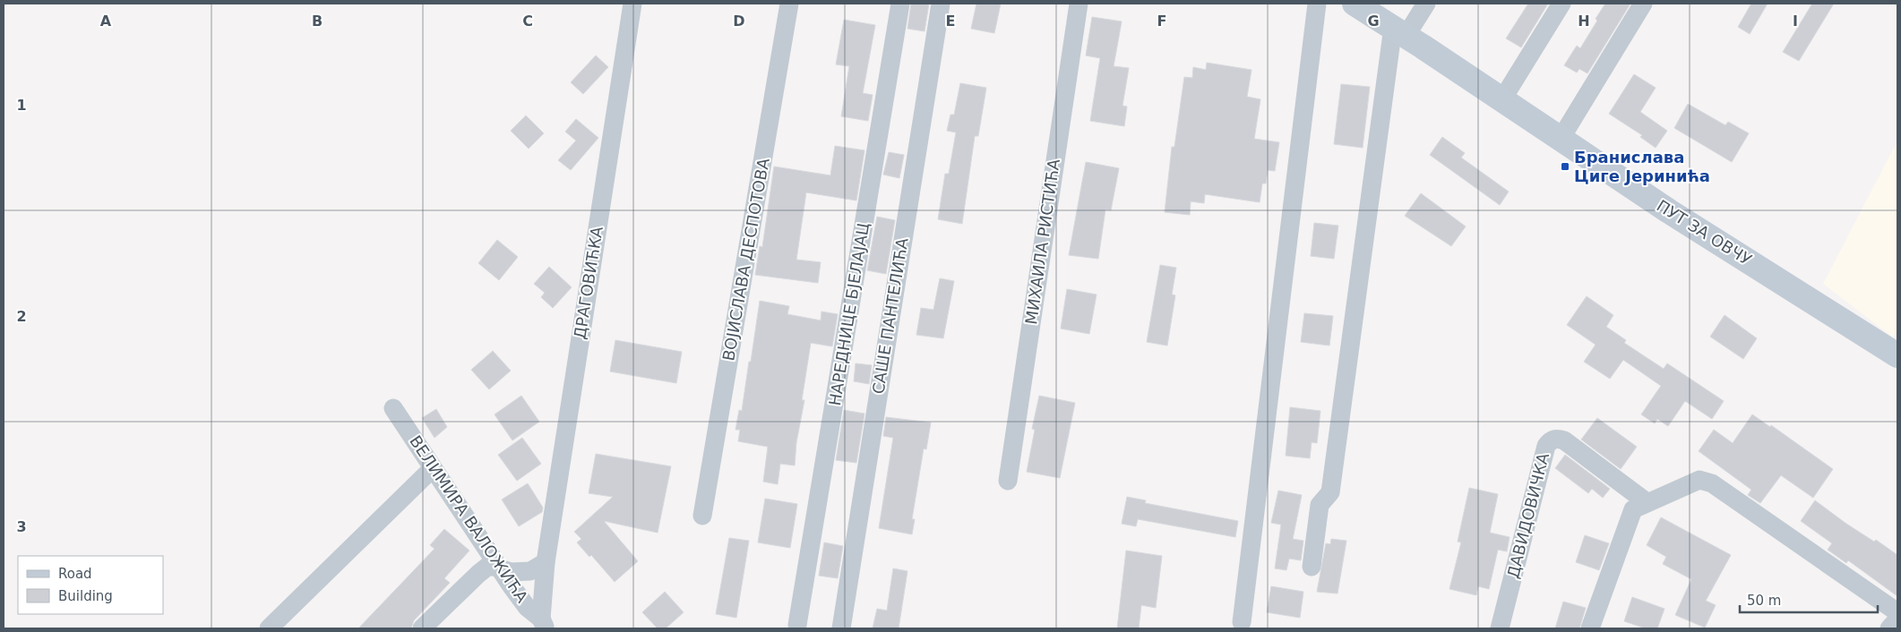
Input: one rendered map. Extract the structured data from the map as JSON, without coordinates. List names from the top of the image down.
{
  "streets": {
    "street": [
      "ПУТ ЗА ОВЧУ",
      "МИХАИЛА РИСТИЋА",
      "ВОЈИСЛАВА ДЕСПОТОВА",
      "ДРАГОВИЋКА",
      "НАРЕДНИЦЕ БЈЕЛАЈАЦ",
      "САШЕ ПАНТЕЛИЋА",
      "ДАВИДОВИЧКА",
      "ВЕЛИМИРА ВАЛОЖИЋА"
    ]
  },
  "crossings": [
    ["ДРАГОВИЋКА", "ВЕЛИМИРА ВАЛОЖИЋА"]
  ],
  "places": {
    "transit": ["Бранислава Циге Јеринића"]
  },
  "legend": ["Road", "Building"],
  "scale_bar": "50 m",
  "grid": {
    "columns": [
      "A",
      "B",
      "C",
      "D",
      "E",
      "F",
      "G",
      "H",
      "I"
    ],
    "rows": ["1", "2", "3"]
  }
}
